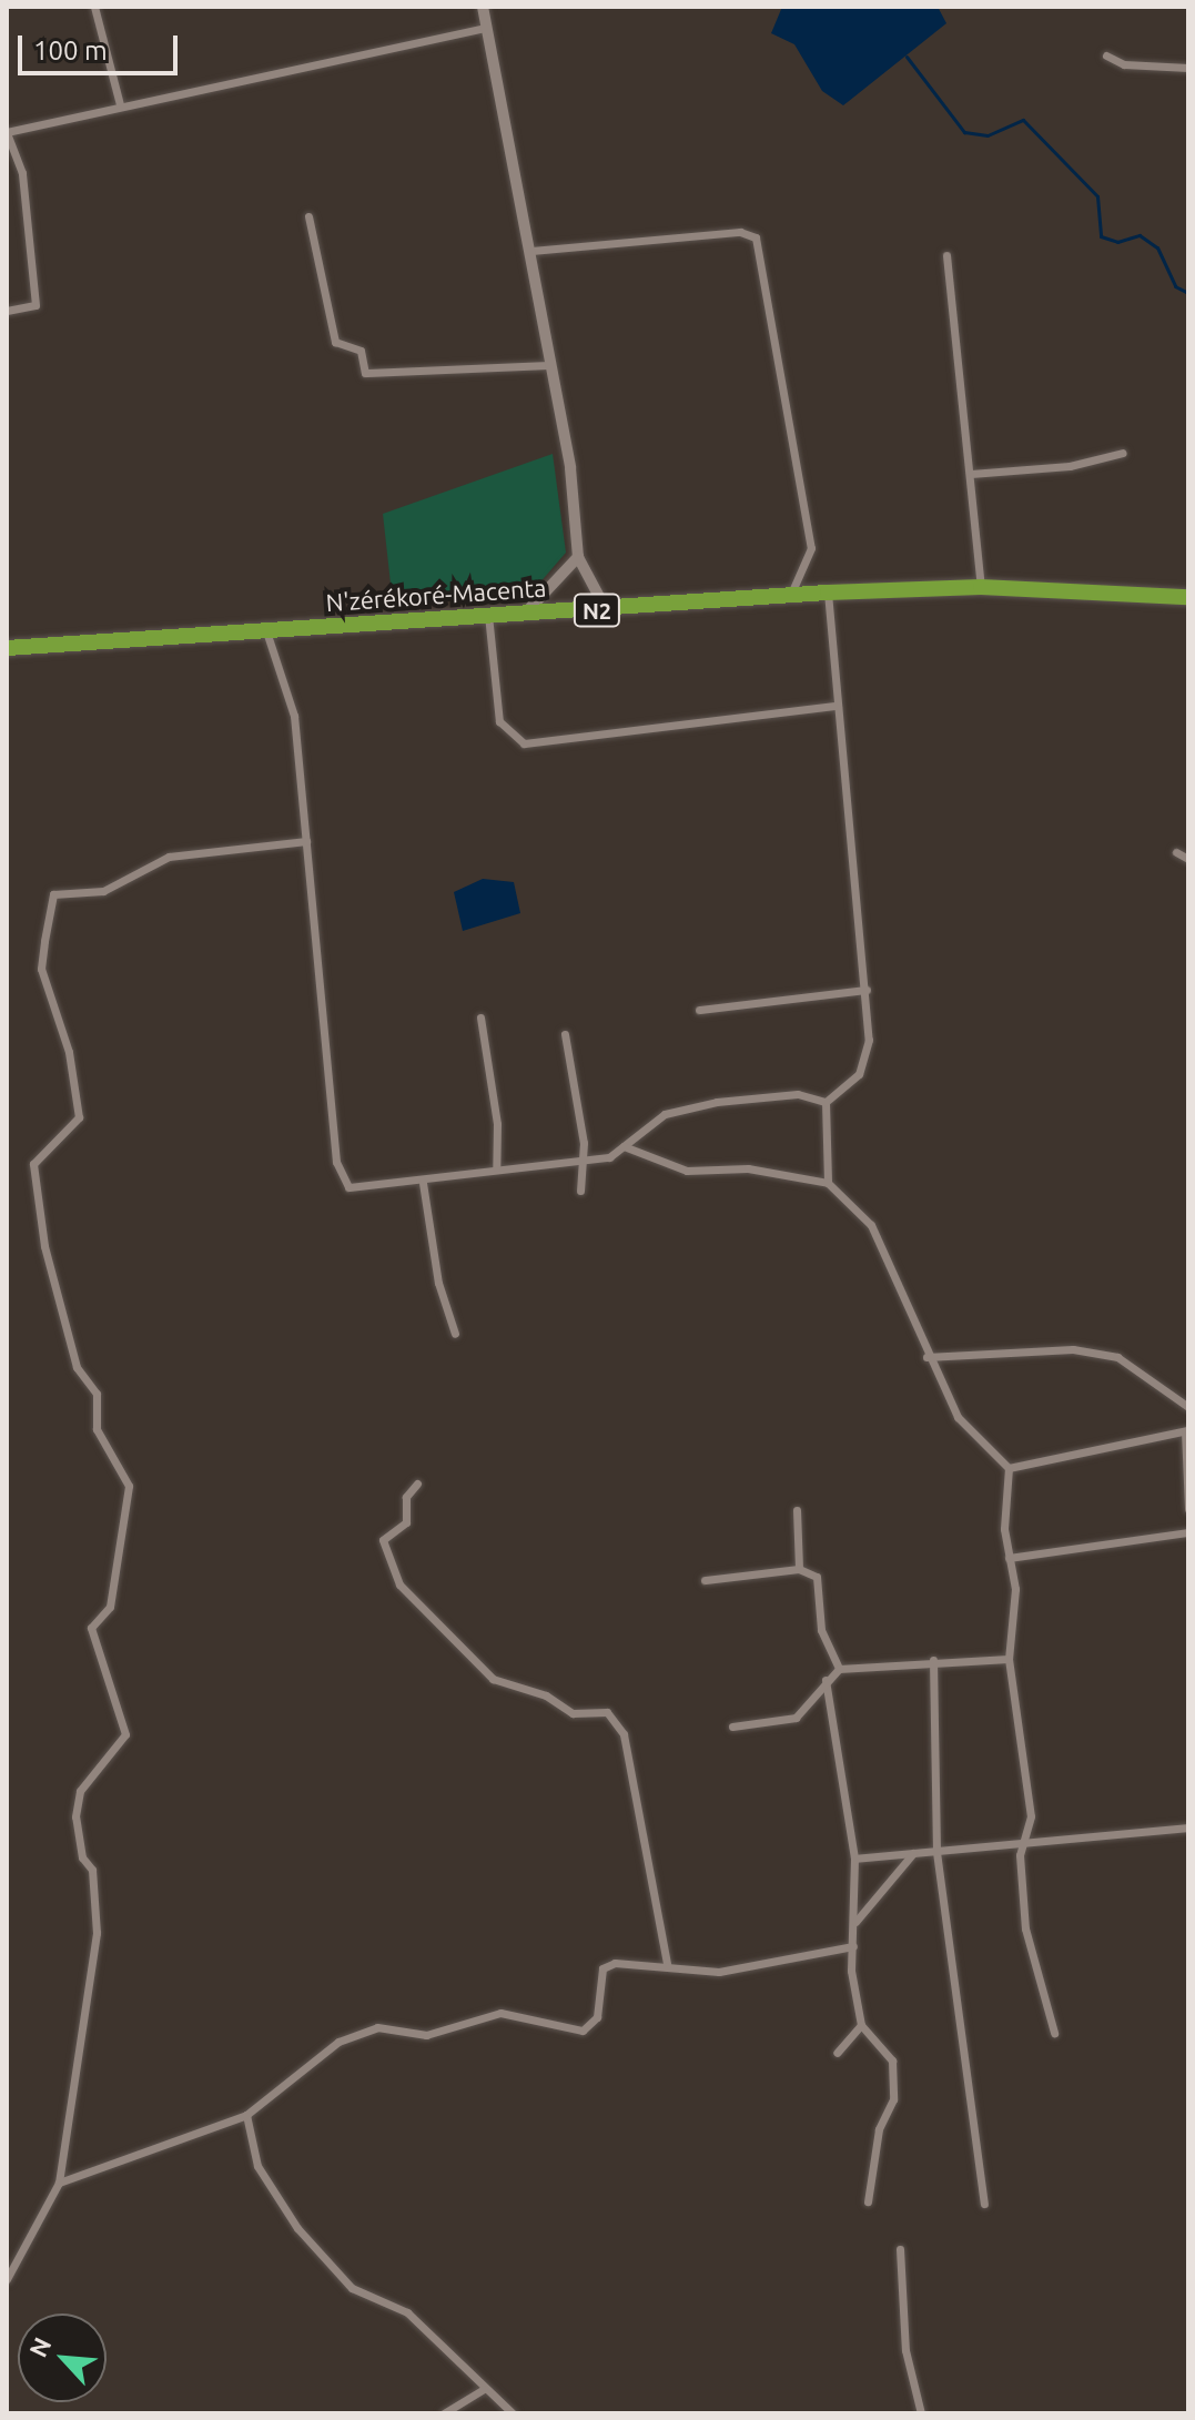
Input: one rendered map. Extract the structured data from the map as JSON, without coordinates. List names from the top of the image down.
{
  "streets": {
    "highway": ["N'zérékoré-Macenta", "N2"]
  },
  "scale_bar": "100 m",
  "north": "top left"
}
